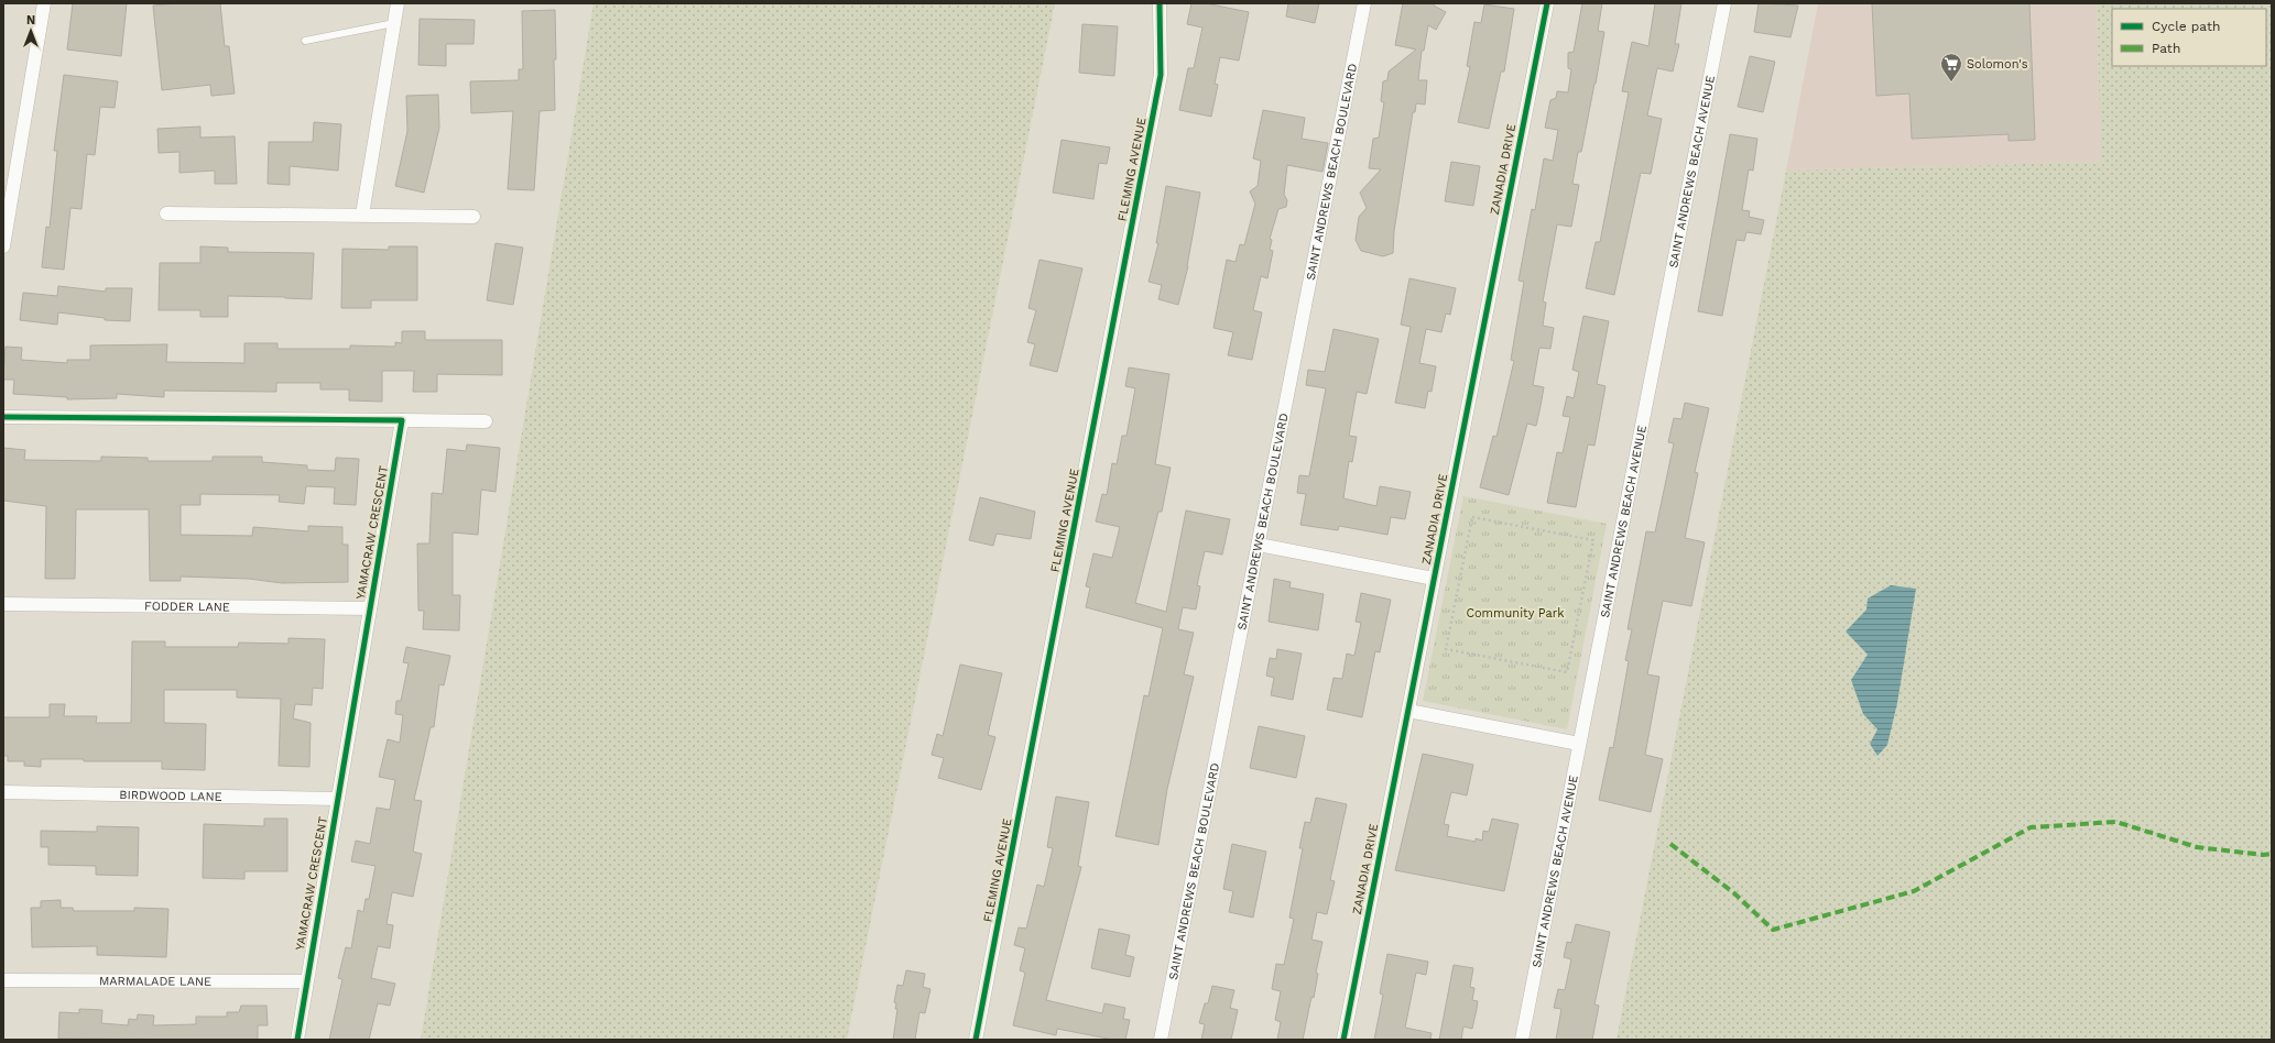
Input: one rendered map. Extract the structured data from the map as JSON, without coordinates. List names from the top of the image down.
{
  "streets": {
    "street": [
      "FLEMING AVENUE",
      "ZANADIA DRIVE",
      "SAINT ANDREWS BEACH BOULEVARD",
      "SAINT ANDREWS BEACH AVENUE",
      "YAMACRAW CRESCENT",
      "FODDER LANE",
      "BIRDWOOD LANE",
      "MARMALADE LANE"
    ]
  },
  "crossings": [
    ["YAMACRAW CRESCENT", "FODDER LANE"],
    ["YAMACRAW CRESCENT", "BIRDWOOD LANE"],
    ["YAMACRAW CRESCENT", "MARMALADE LANE"]
  ],
  "parks": ["Community Park"],
  "places": {
    "supermarket": ["Solomon's"]
  },
  "legend": ["Cycle path", "Path"],
  "north": "top"
}
